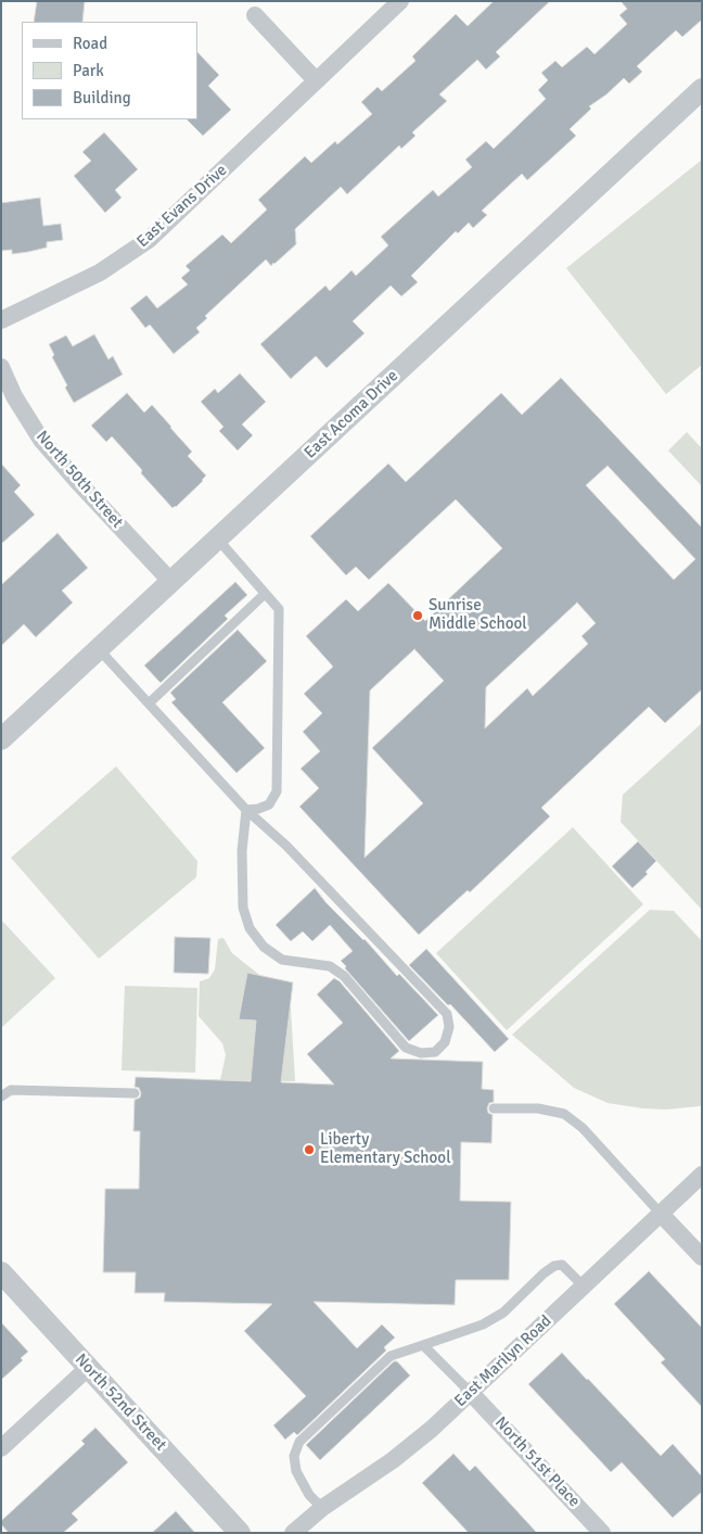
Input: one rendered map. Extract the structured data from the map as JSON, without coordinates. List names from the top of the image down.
{
  "streets": {
    "street": [
      "East Evans Drive",
      "East Acoma Drive",
      "North 50th Street",
      "East Marilyn Road",
      "North 52nd Street",
      "North 51st Place"
    ]
  },
  "crossings": [
    ["East Acoma Drive", "North 50th Street"],
    ["East Marilyn Road", "North 51st Place"]
  ],
  "places": ["Sunrise Middle School", "Liberty Elementary School"],
  "legend": ["Road", "Park", "Building"]
}
